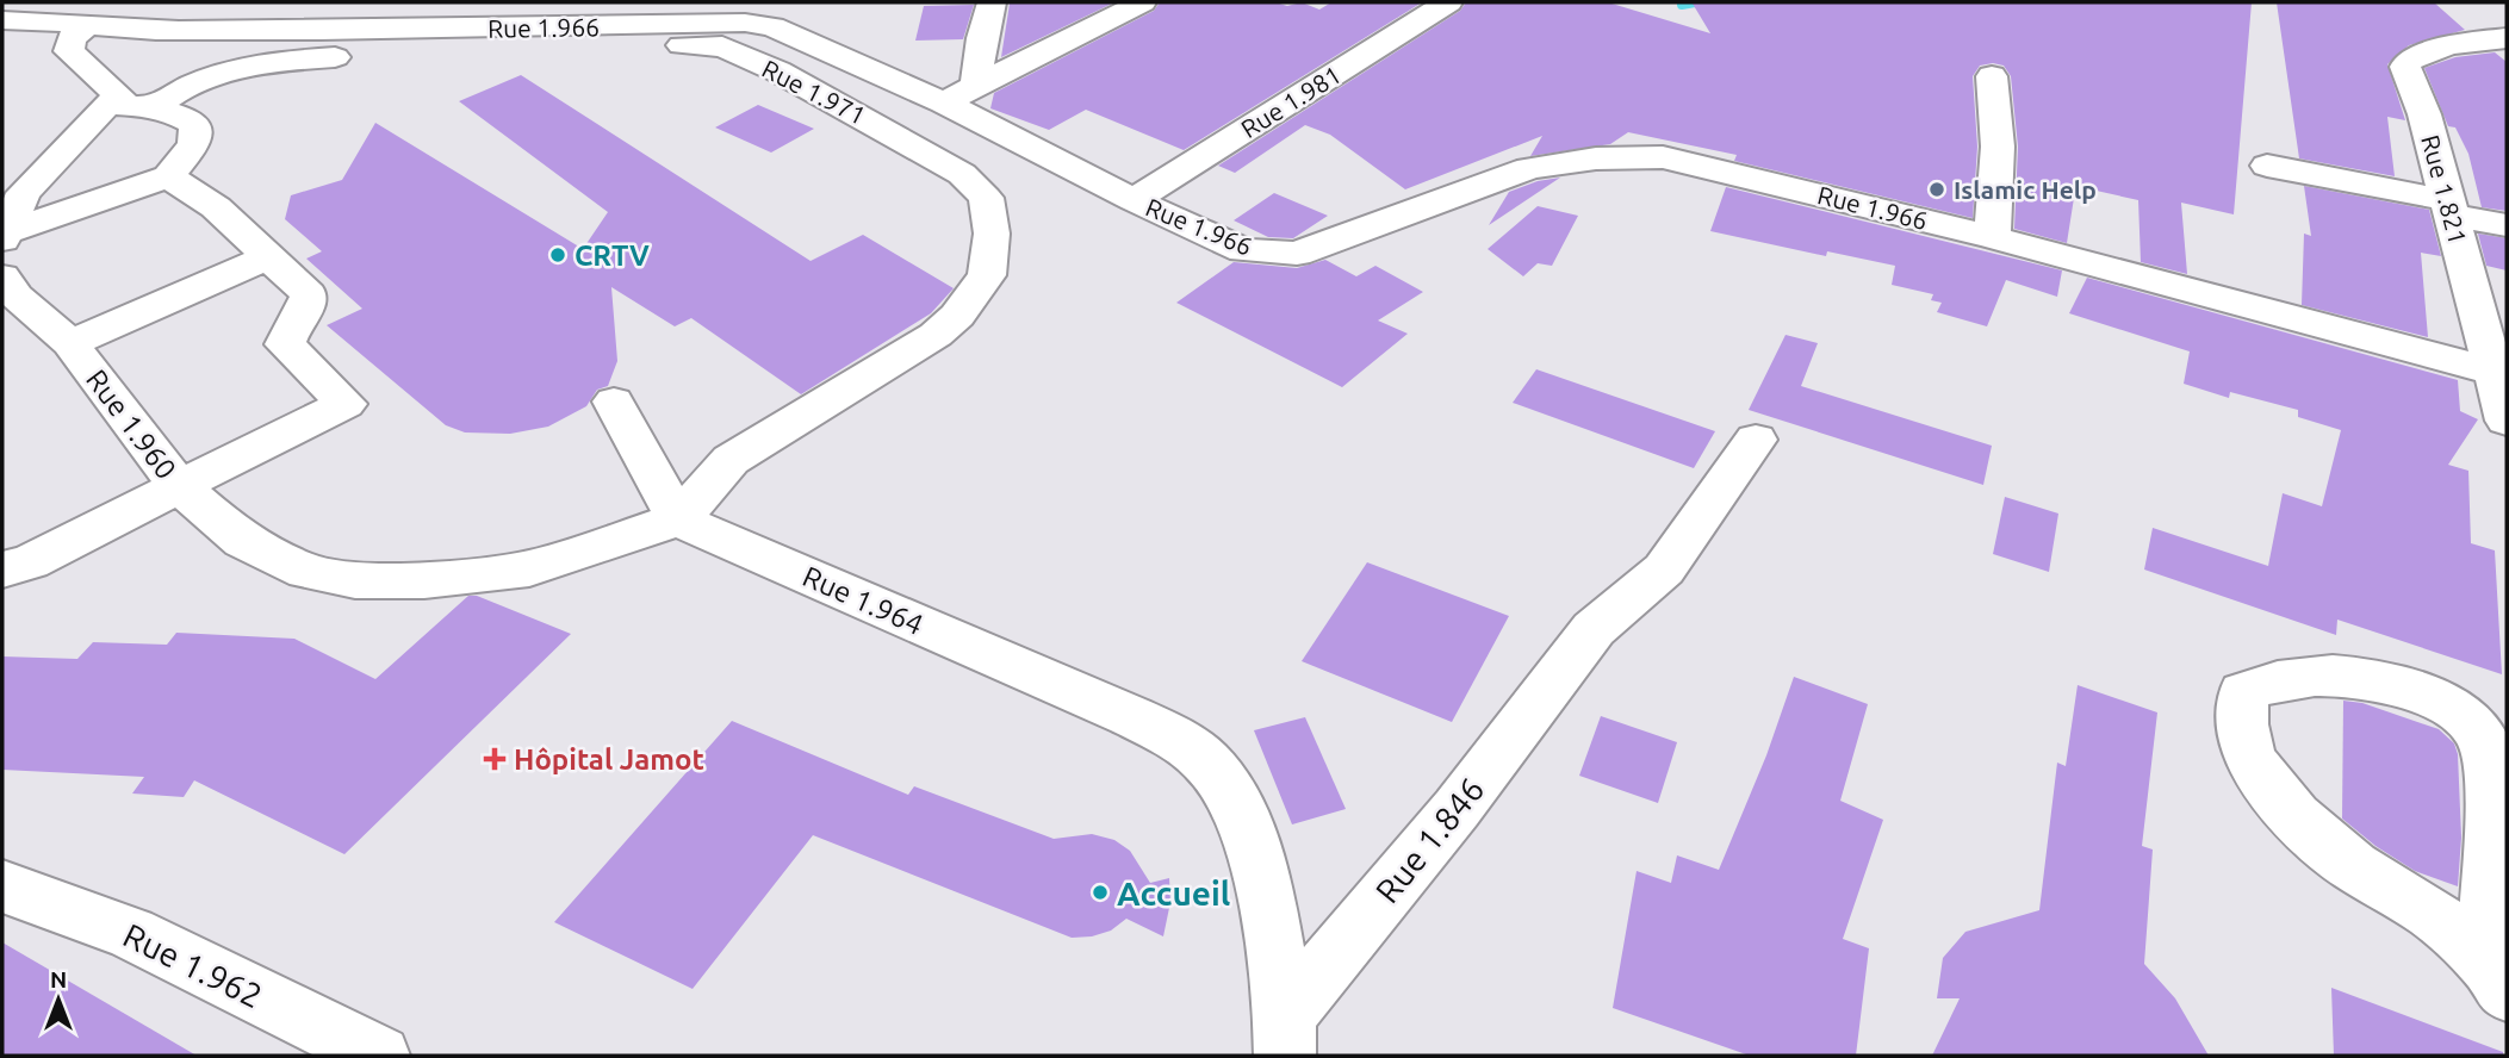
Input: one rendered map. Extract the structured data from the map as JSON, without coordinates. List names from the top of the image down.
{
  "streets": {
    "street": [
      "Rue 1.966",
      "Rue 1.971",
      "Rue 1.981",
      "Rue 1.821",
      "Rue 1.960",
      "Rue 1.964",
      "Rue 1.846",
      "Rue 1.962"
    ]
  },
  "crossings": [
    ["Rue 1.966", "Rue 1.981"],
    ["Rue 1.966", "Rue 1.821"],
    ["Rue 1.971", "Rue 1.964"],
    ["Rue 1.964", "Rue 1.846"]
  ],
  "places": {
    "other": ["Islamic Help", "CRTV", "Accueil"],
    "health": ["Hôpital Jamot"]
  },
  "north": "top"
}
